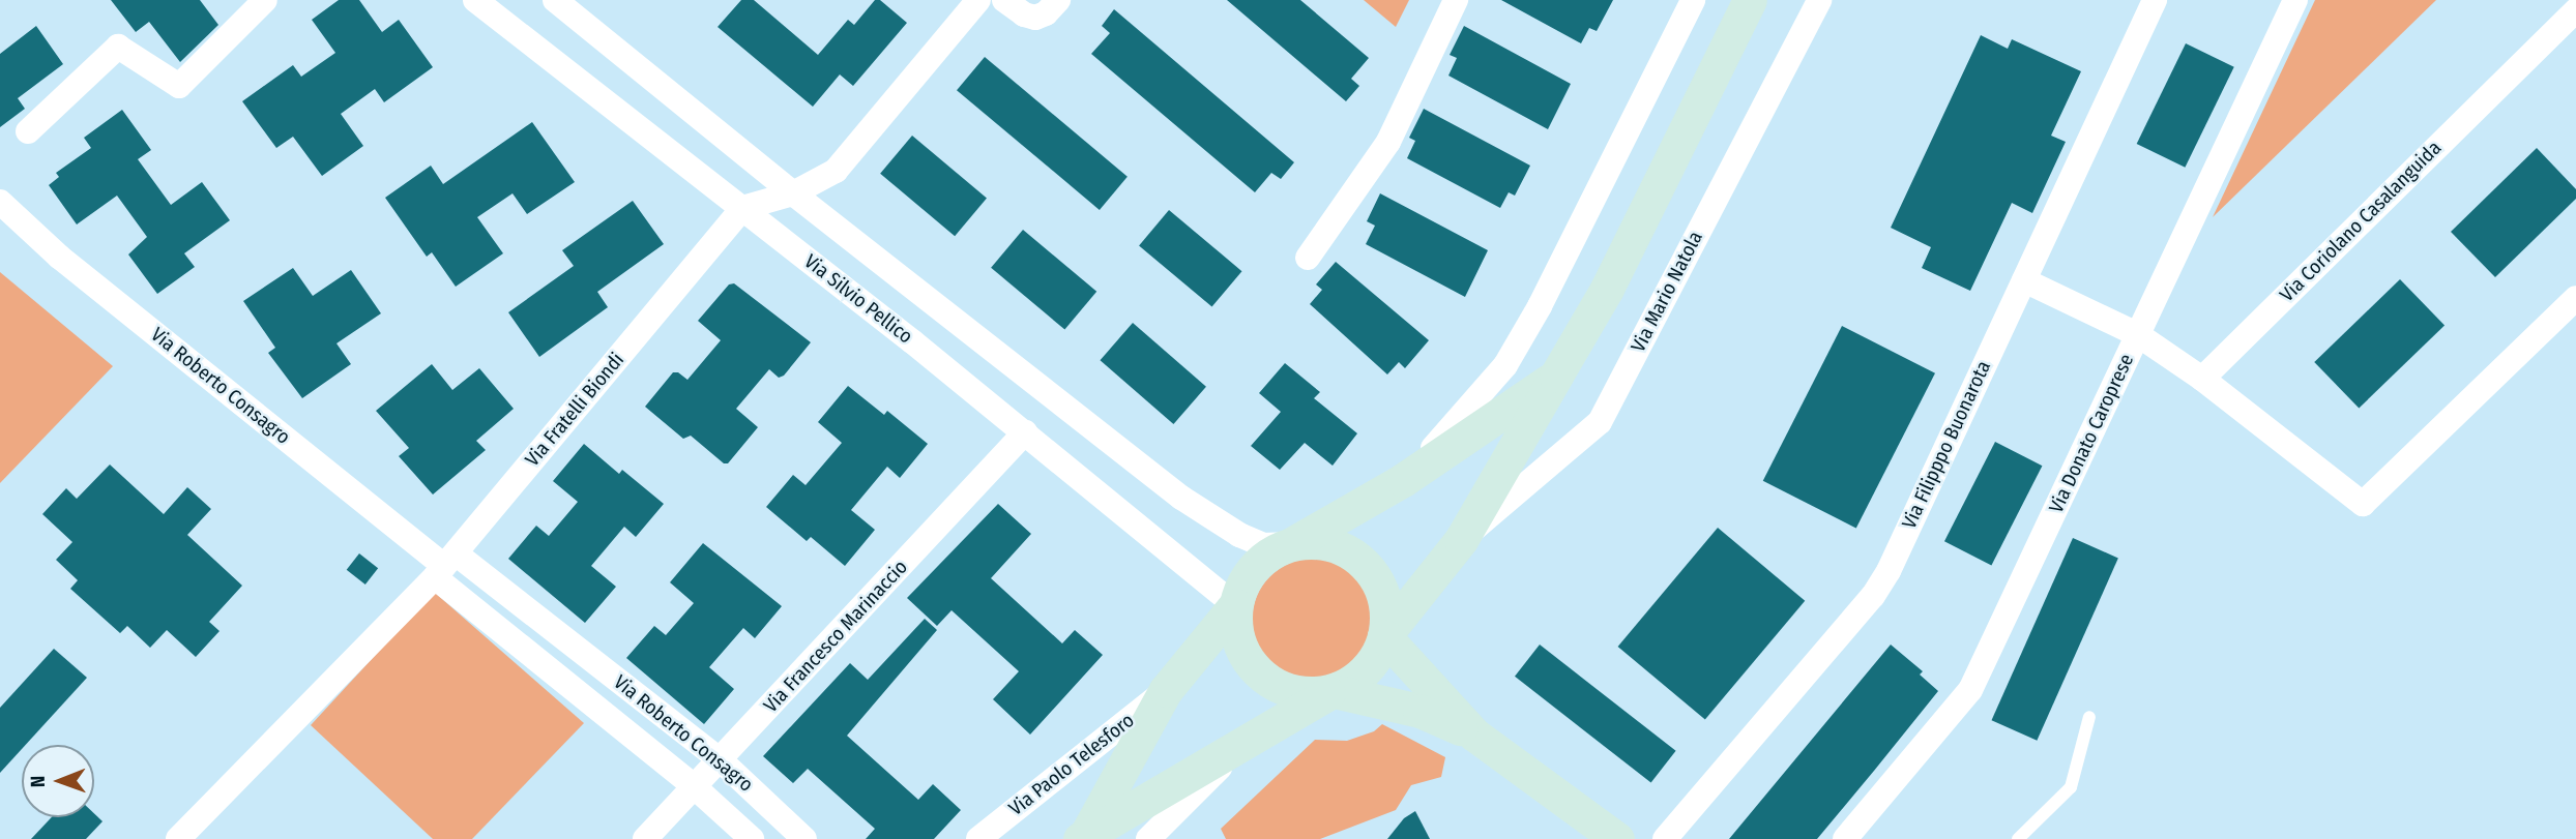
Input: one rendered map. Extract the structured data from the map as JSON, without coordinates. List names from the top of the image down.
{
  "streets": {
    "street": [
      "Via Coriolano Casalanguida",
      "Via Mario Natola",
      "Via Silvio Pellico",
      "Via Roberto Consagro",
      "Via Fratelli Biondi",
      "Via Donato Caroprese",
      "Via Filipppo Buonarota",
      "Via Francesco Marinaccio",
      "Via Paolo Telesforo"
    ]
  },
  "crossings": [
    ["Via Mario Natola", "Via Silvio Pellico"],
    ["Via Mario Natola", "Via Paolo Telesforo"],
    ["Via Silvio Pellico", "Via Fratelli Biondi"],
    ["Via Silvio Pellico", "Via Francesco Marinaccio"],
    ["Via Silvio Pellico", "Via Paolo Telesforo"],
    ["Via Roberto Consagro", "Via Fratelli Biondi"],
    ["Via Roberto Consagro", "Via Francesco Marinaccio"]
  ],
  "north": "left"
}
